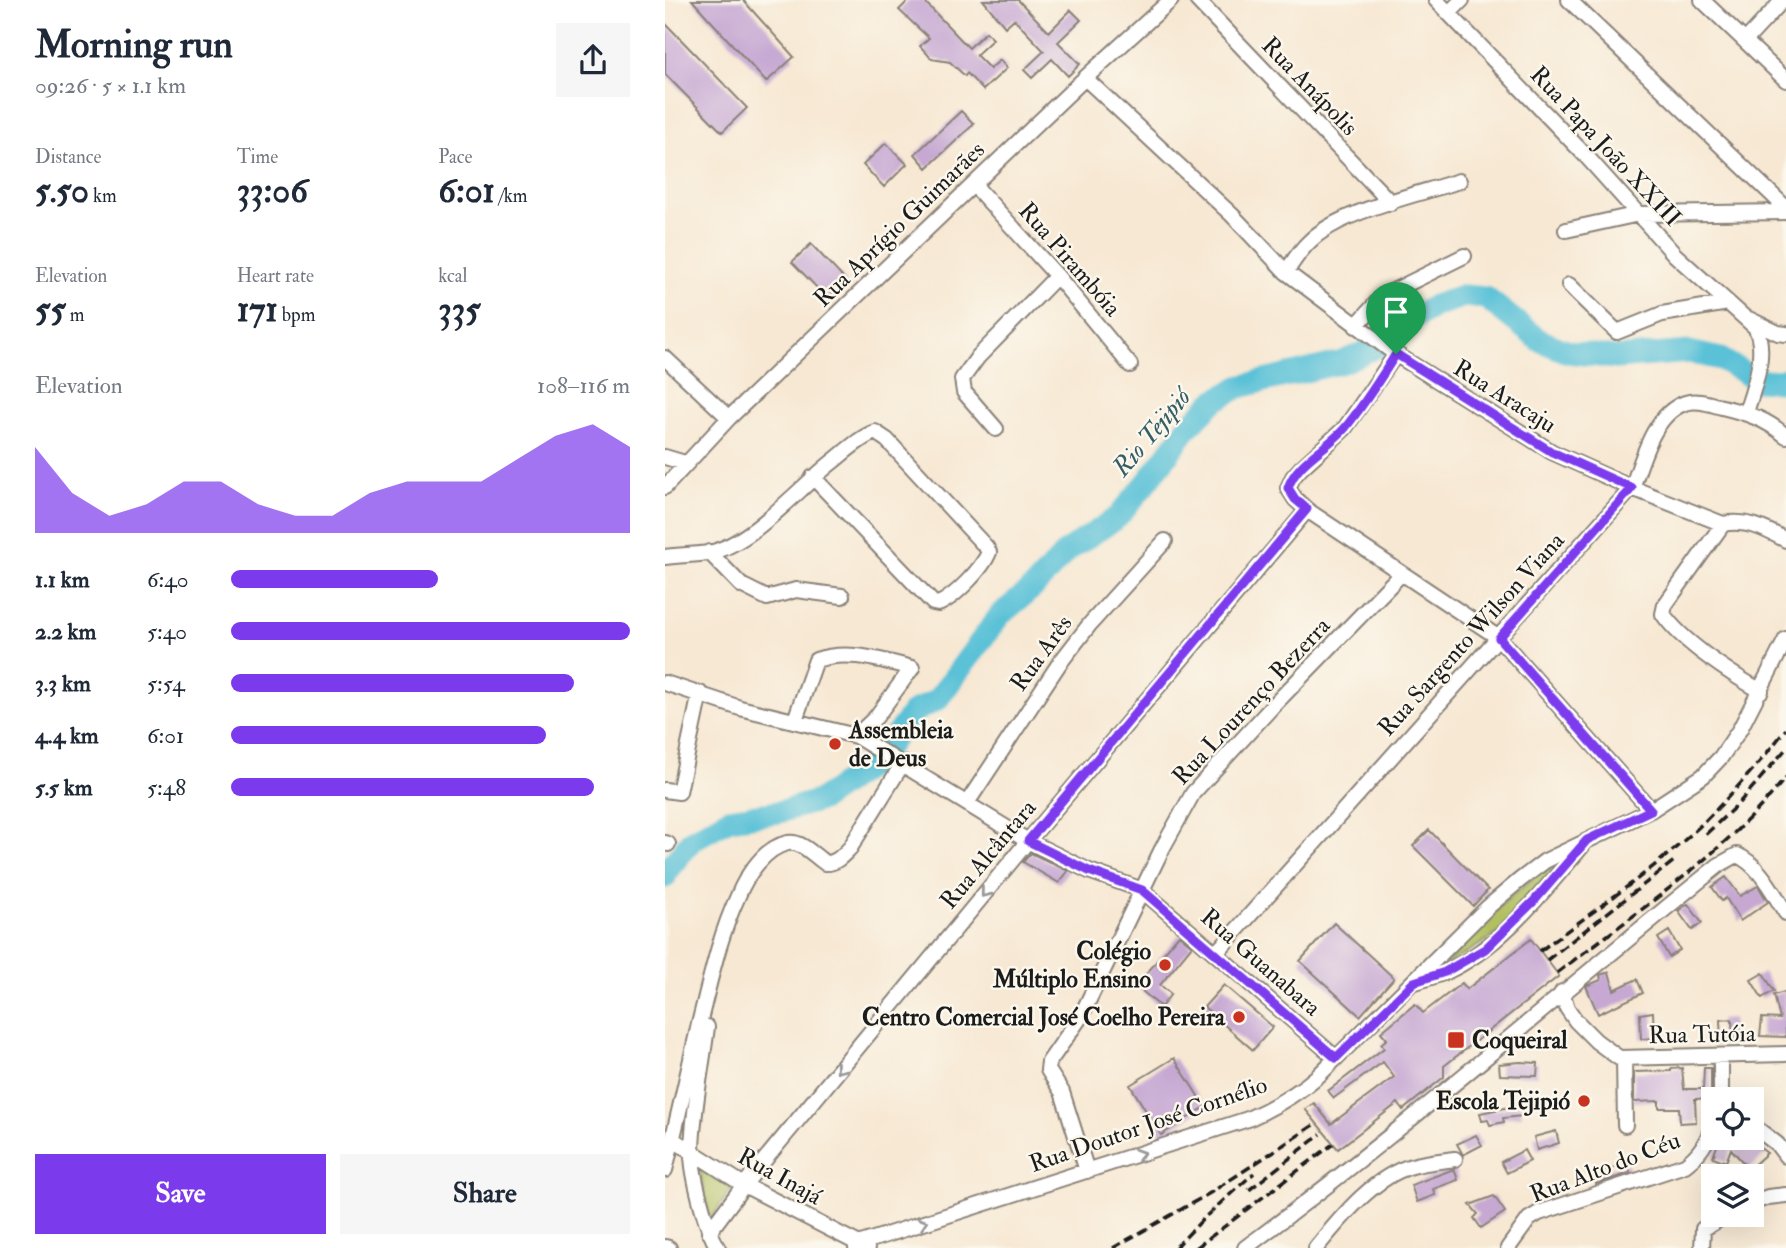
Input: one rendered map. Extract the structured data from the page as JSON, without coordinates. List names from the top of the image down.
{
  "streets": {
    "street": [
      "Rua Anápolis",
      "Rua Papa João XXIII",
      "Rua Aprígio Guimarães",
      "Rua Pirambóia",
      "Rua Aracaju",
      "Rua Sargento Wilson Viana",
      "Rua Arês",
      "Rua Lourenço Bezerra",
      "Rua Alcântara",
      "Rua Guanabara",
      "Rua Tutóia",
      "Rua Doutor José Cornélio",
      "Rua Alto do Céu",
      "Rua Inajá"
    ]
  },
  "crossings": [
    ["Rua Papa João XXIII", "Rua Sargento Wilson Viana"],
    ["Rua Aprígio Guimarães", "Rua Pirambóia"],
    ["Rua Aprígio Guimarães", "Rua Aracaju"],
    ["Rua Aracaju", "Rua Sargento Wilson Viana"],
    ["Rua Sargento Wilson Viana", "Rua Guanabara"],
    ["Rua Arês", "Rua Guanabara"],
    ["Rua Lourenço Bezerra", "Rua Guanabara"],
    ["Rua Lourenço Bezerra", "Rua Doutor José Cornélio"],
    ["Rua Alcântara", "Rua Guanabara"],
    ["Rua Alcântara", "Rua Inajá"],
    ["Rua Guanabara", "Rua Doutor José Cornélio"],
    ["Rua Doutor José Cornélio", "Rua Inajá"]
  ],
  "one_way": ["Rua Alcântara"],
  "water": ["Rio Tejipió"],
  "places": {
    "other": [
      "Assembleia de Deus",
      "Colégio Múltiplo Ensino",
      "Centro Comercial José Coelho Pereira",
      "Escola Tejipió"
    ],
    "transit": ["Coqueiral"]
  },
  "page": {
    "heading": ["Morning run", "09:26 · 5 × 1.1 km"],
    "stats": [
      ["Distance", "5.50 km"],
      ["Time", "33:06"],
      ["Pace", "6:01 /km"],
      ["Elevation", "55 m"],
      ["Heart rate", "171 bpm"],
      ["kcal", "335"]
    ],
    "chart": ["Elevation", "108–116 m"],
    "list": [
      {
        "name": "1.1 km",
        "note": "6:40"
      },
      {
        "name": "2.2 km",
        "note": "5:40"
      },
      {
        "name": "3.3 km",
        "note": "5:54"
      },
      {
        "name": "4.4 km",
        "note": "6:01"
      },
      {
        "name": "5.5 km",
        "note": "5:48"
      }
    ],
    "buttons": ["Save", "Share"]
  }
}
